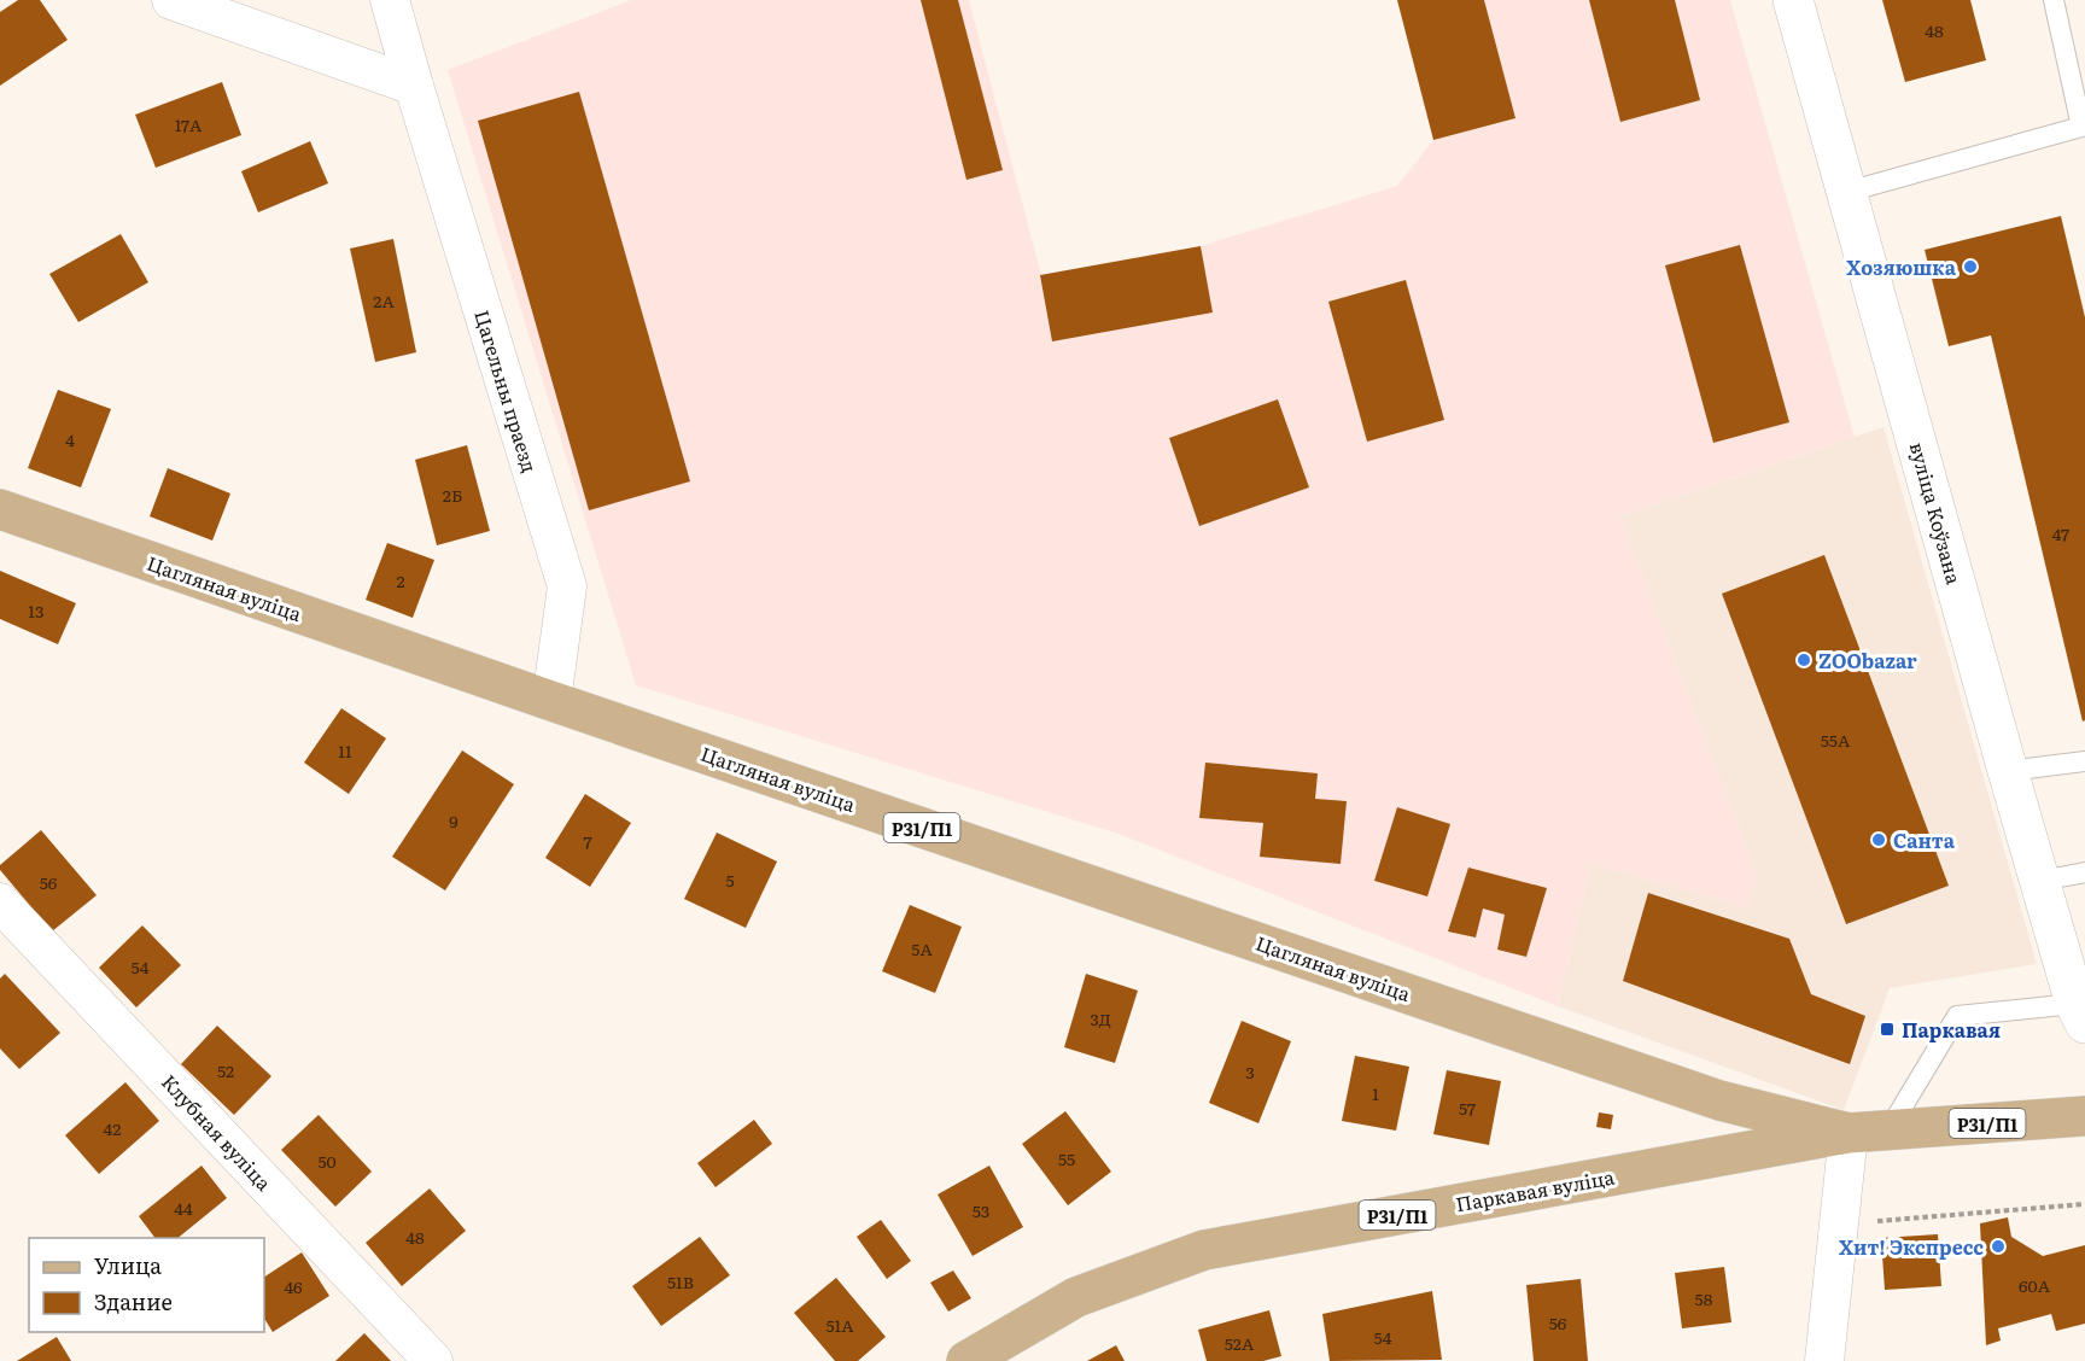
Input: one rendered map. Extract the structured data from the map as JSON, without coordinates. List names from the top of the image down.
{
  "streets": {
    "main road": ["Цагляная вуліца", "Р31/П1", "Паркавая вуліца"],
    "street": ["Цагельны праезд", "вуліца Коўзана", "Клубная вуліца"]
  },
  "crossings": [
    ["Цагельны праезд", "Цагляная вуліца"],
    ["Цагляная вуліца", "Паркавая вуліца"]
  ],
  "places": {
    "other": [
      "Хозяюшка",
      "ZOObazar",
      "Санта",
      "Хит! Экспресс"
    ],
    "transit": ["Паркавая"]
  },
  "house_numbers": [
    "48",
    "17А",
    "2А",
    "4",
    "2Б",
    "47",
    "2",
    "13",
    "55А",
    "11",
    "9",
    "7",
    "5",
    "56",
    "5А",
    "54",
    "3Д",
    "52",
    "3",
    "1",
    "57",
    "42",
    "55",
    "50",
    "44",
    "53",
    "48",
    "51В",
    "60А",
    "46",
    "58",
    "56",
    "51А",
    "54",
    "52А"
  ],
  "legend": ["Улица", "Здание"]
}
